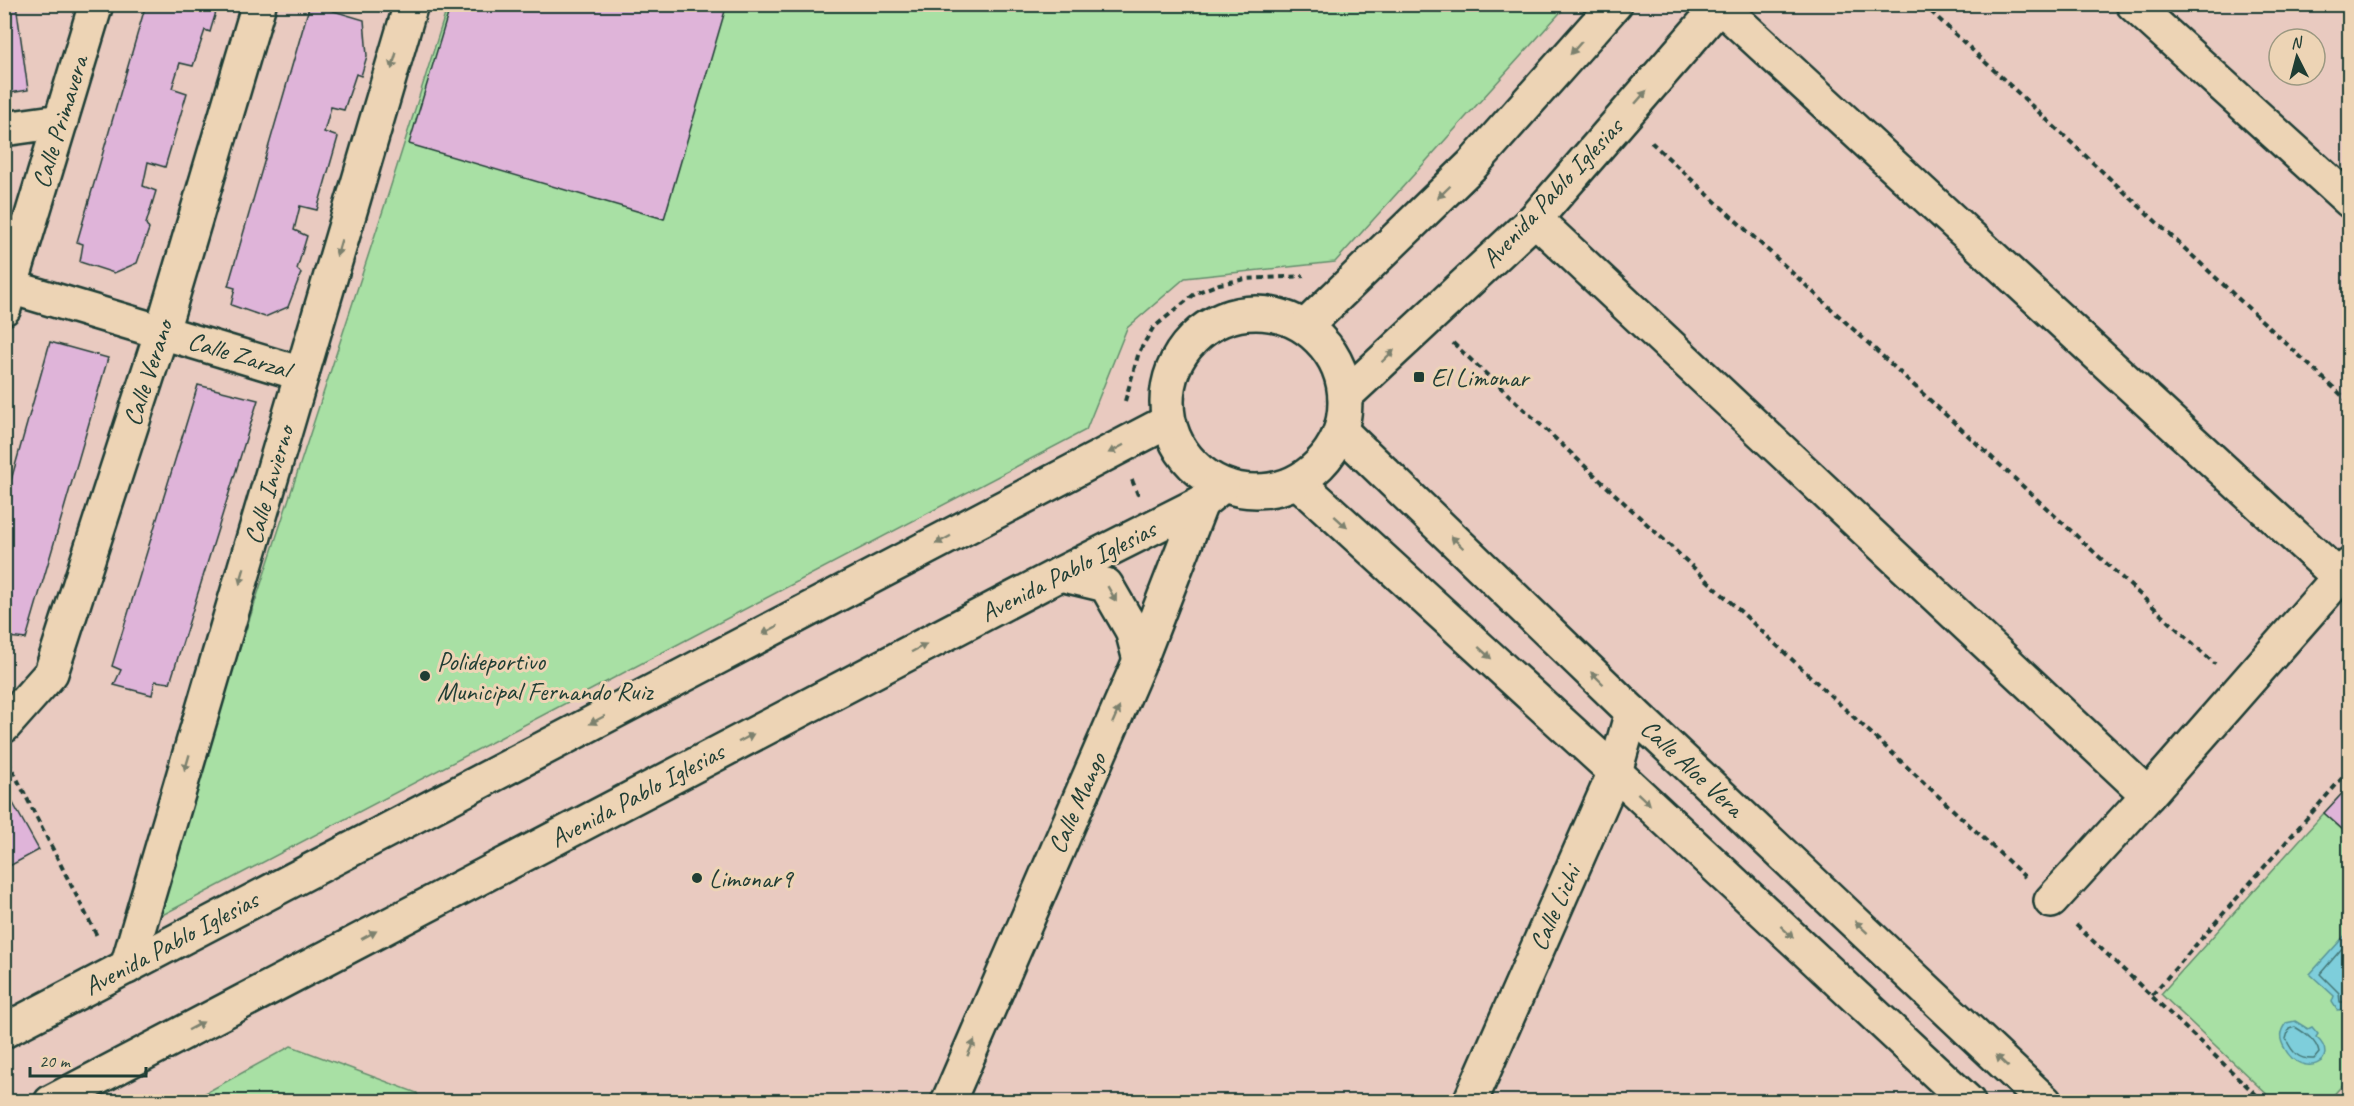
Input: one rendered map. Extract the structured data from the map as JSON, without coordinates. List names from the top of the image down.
{
  "streets": {
    "street": [
      "Calle Primavera",
      "Avenida Pablo Iglesias",
      "Calle Zarzal",
      "Calle Verano",
      "Calle Invierno",
      "Calle Aloe Vera",
      "Calle Mango",
      "Calle Lichi"
    ]
  },
  "crossings": [
    ["Calle Primavera", "Calle Zarzal"],
    ["Avenida Pablo Iglesias", "Calle Invierno"],
    ["Avenida Pablo Iglesias", "Calle Aloe Vera"],
    ["Avenida Pablo Iglesias", "Calle Mango"],
    ["Calle Zarzal", "Calle Verano"],
    ["Calle Zarzal", "Calle Invierno"],
    ["Calle Aloe Vera", "Calle Mango"],
    ["Calle Aloe Vera", "Calle Lichi"]
  ],
  "one_way": ["Calle Invierno", "Calle Mango"],
  "places": {
    "transit": ["El Limonar"],
    "other": ["Polideportivo Municipal Fernando Ruiz", "Limonar9"]
  },
  "scale_bar": "20 m",
  "north": "top"
}
